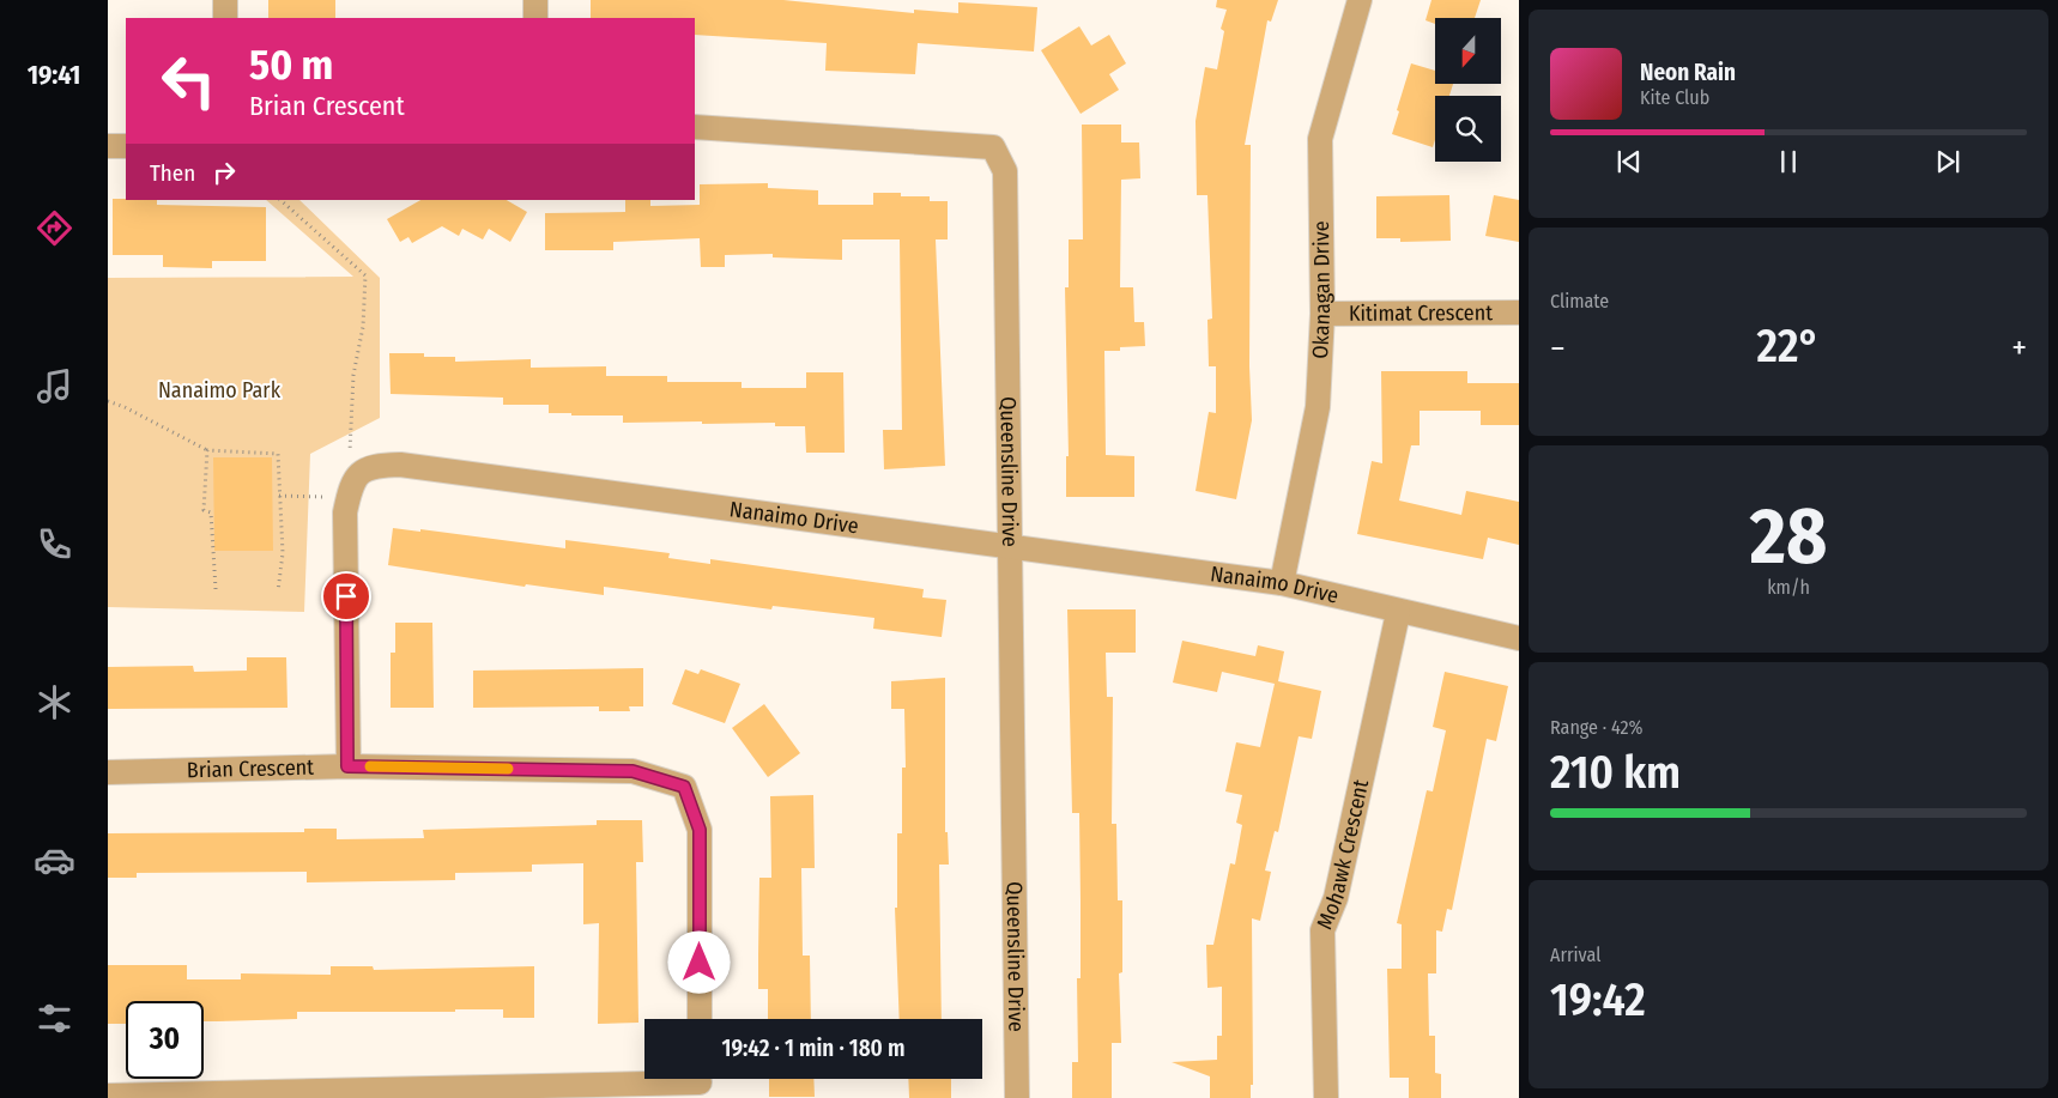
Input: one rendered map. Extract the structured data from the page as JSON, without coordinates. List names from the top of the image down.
{
  "streets": {
    "street": [
      "Okanagan Drive",
      "Kitimat Crescent",
      "Queensline Drive",
      "Nanaimo Drive",
      "Brian Crescent",
      "Mohawk Crescent"
    ]
  },
  "crossings": [
    ["Okanagan Drive", "Kitimat Crescent"],
    ["Okanagan Drive", "Nanaimo Drive"],
    ["Queensline Drive", "Nanaimo Drive"],
    ["Nanaimo Drive", "Brian Crescent"],
    ["Nanaimo Drive", "Mohawk Crescent"]
  ],
  "parks": ["Nanaimo Park"],
  "north": "bottom",
  "page": {
    "tabs": "19:41",
    "turn": ["50 m", "Brian Crescent"],
    "song": ["Neon Rain", "Kite Club"],
    "then": "Then",
    "tile": [
      "Climate",
      ["28", "km/h"],
      ["Range · 42%", "210 km"],
      ["Arrival", "19:42"]
    ],
    "heat": ["−", "22°", "+"],
    "limit": "30",
    "trip": "19:42 · 1 min · 180 m"
  }
}
